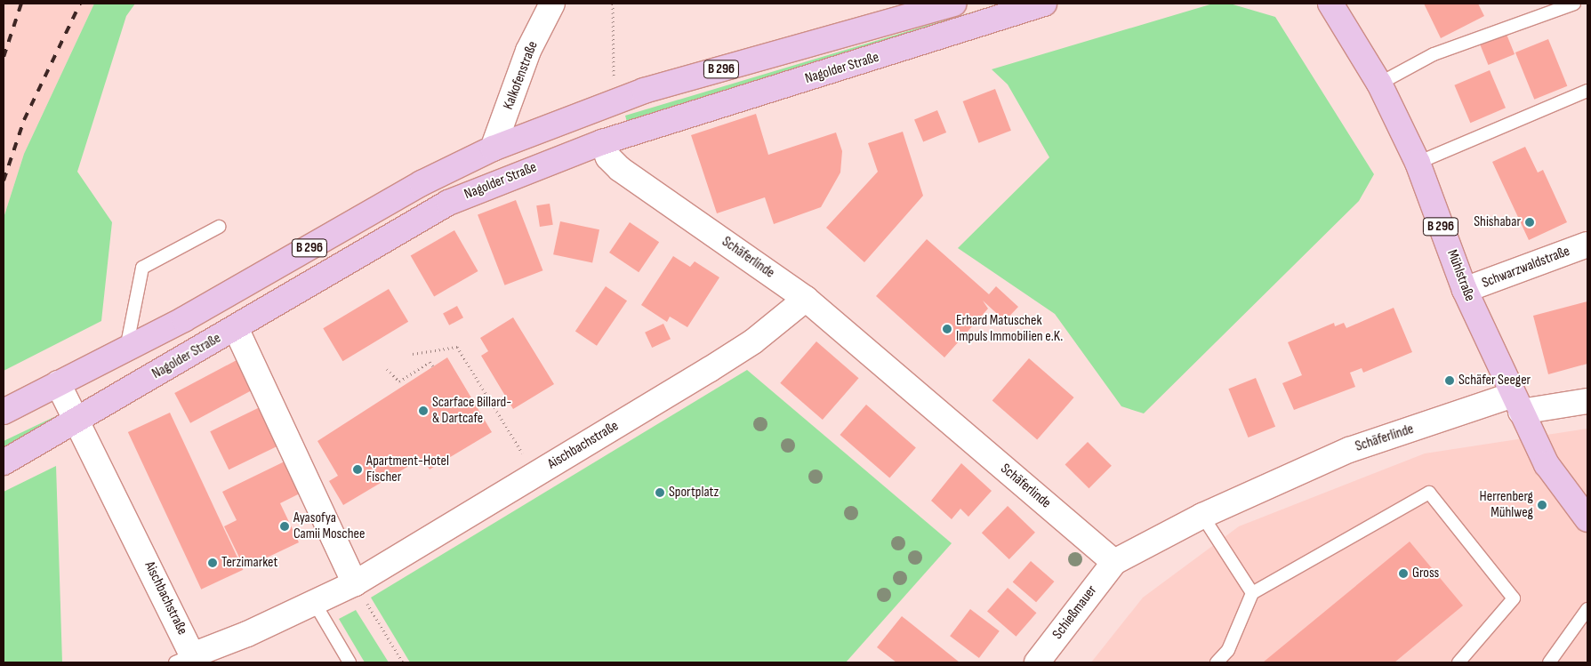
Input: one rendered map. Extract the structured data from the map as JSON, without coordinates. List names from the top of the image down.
{
  "streets": {
    "main road": ["Nagolder Straße", "B 296", "Mühlstraße"],
    "street": [
      "Kalkofenstraße",
      "Schäferlinde",
      "Schwarzwaldstraße",
      "Aischbachstraße",
      "Schießmauer"
    ]
  },
  "crossings": [
    ["Nagolder Straße", "Kalkofenstraße"],
    ["Nagolder Straße", "Schäferlinde"],
    ["Nagolder Straße", "Aischbachstraße"],
    ["Schäferlinde", "Mühlstraße"],
    ["Schäferlinde", "Aischbachstraße"],
    ["Schäferlinde", "Schießmauer"],
    ["Schwarzwaldstraße", "Mühlstraße"]
  ],
  "places": [
    "Shishabar",
    "Erhard Matuschek Impuls Immobilien e.K.",
    "Schäfer Seeger",
    "Scarface Billard- & Dartcafe",
    "Apartment-Hotel Fischer",
    "Sportplatz",
    "Herrenberg Mühlweg",
    "Ayasofya Camii Moschee",
    "Terzimarket",
    "Gross"
  ]
}
